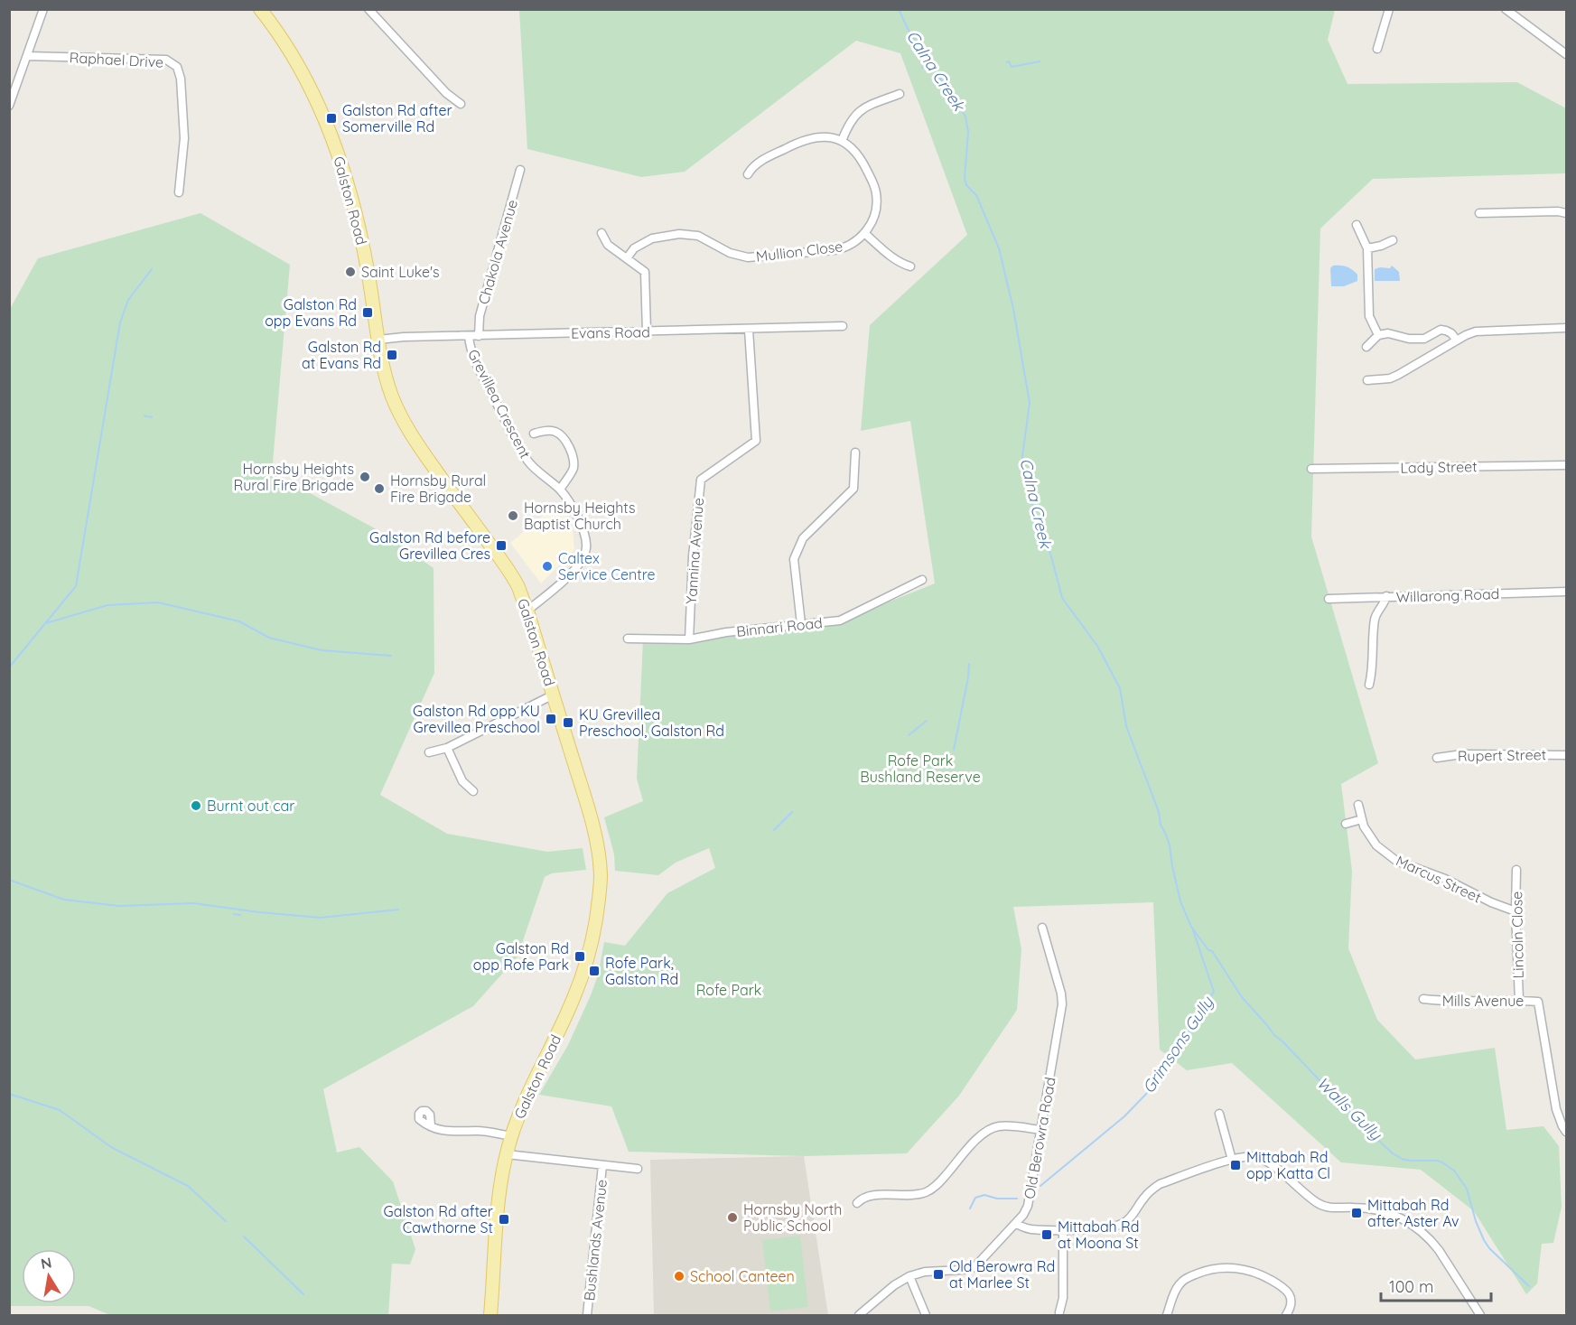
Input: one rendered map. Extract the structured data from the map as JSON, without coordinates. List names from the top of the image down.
{
  "streets": {
    "main road": ["Galston Road"],
    "street": [
      "Raphael Drive",
      "Mullion Close",
      "Chakola Avenue",
      "Evans Road",
      "Grevillea Crescent",
      "Lady Street",
      "Yannina Avenue",
      "Willarong Road",
      "Binnari Road",
      "Rupert Street",
      "Marcus Street",
      "Lincoln Close",
      "Mills Avenue",
      "Old Berowra Road",
      "Bushlands Avenue"
    ]
  },
  "crossings": [
    ["Galston Road", "Evans Road"],
    ["Galston Road", "Grevillea Crescent"],
    ["Chakola Avenue", "Evans Road"],
    ["Evans Road", "Grevillea Crescent"],
    ["Evans Road", "Yannina Avenue"],
    ["Yannina Avenue", "Binnari Road"],
    ["Marcus Street", "Lincoln Close"],
    ["Lincoln Close", "Mills Avenue"]
  ],
  "water": ["Calna Creek", "Grimsons Gully", "Walls Gully"],
  "parks": ["Rofe Park Bushland Reserve", "Rofe Park"],
  "places": {
    "transit": [
      "Galston Rd after Somerville Rd",
      "Galston Rd opp Evans Rd",
      "Galston Rd at Evans Rd",
      "Galston Rd before Grevillea Cres",
      "Galston Rd opp KU Grevillea Preschool",
      "KU Grevillea Preschool, Galston Rd",
      "Galston Rd opp Rofe Park",
      "Rofe Park, Galston Rd",
      "Mittabah Rd opp Katta Cl",
      "Mittabah Rd after Aster Av",
      "Galston Rd after Cawthorne St",
      "Mittabah Rd at Moona St",
      "Old Berowra Rd at Marlee St"
    ],
    "other": [
      "Saint Luke's",
      "Hornsby Heights Rural Fire Brigade",
      "Hornsby Rural Fire Brigade",
      "Hornsby Heights Baptist Church",
      "Caltex Service Centre",
      "Burnt out car",
      "Hornsby North Public School",
      "School Canteen"
    ]
  },
  "scale_bar": "100 m",
  "north": "top"
}
